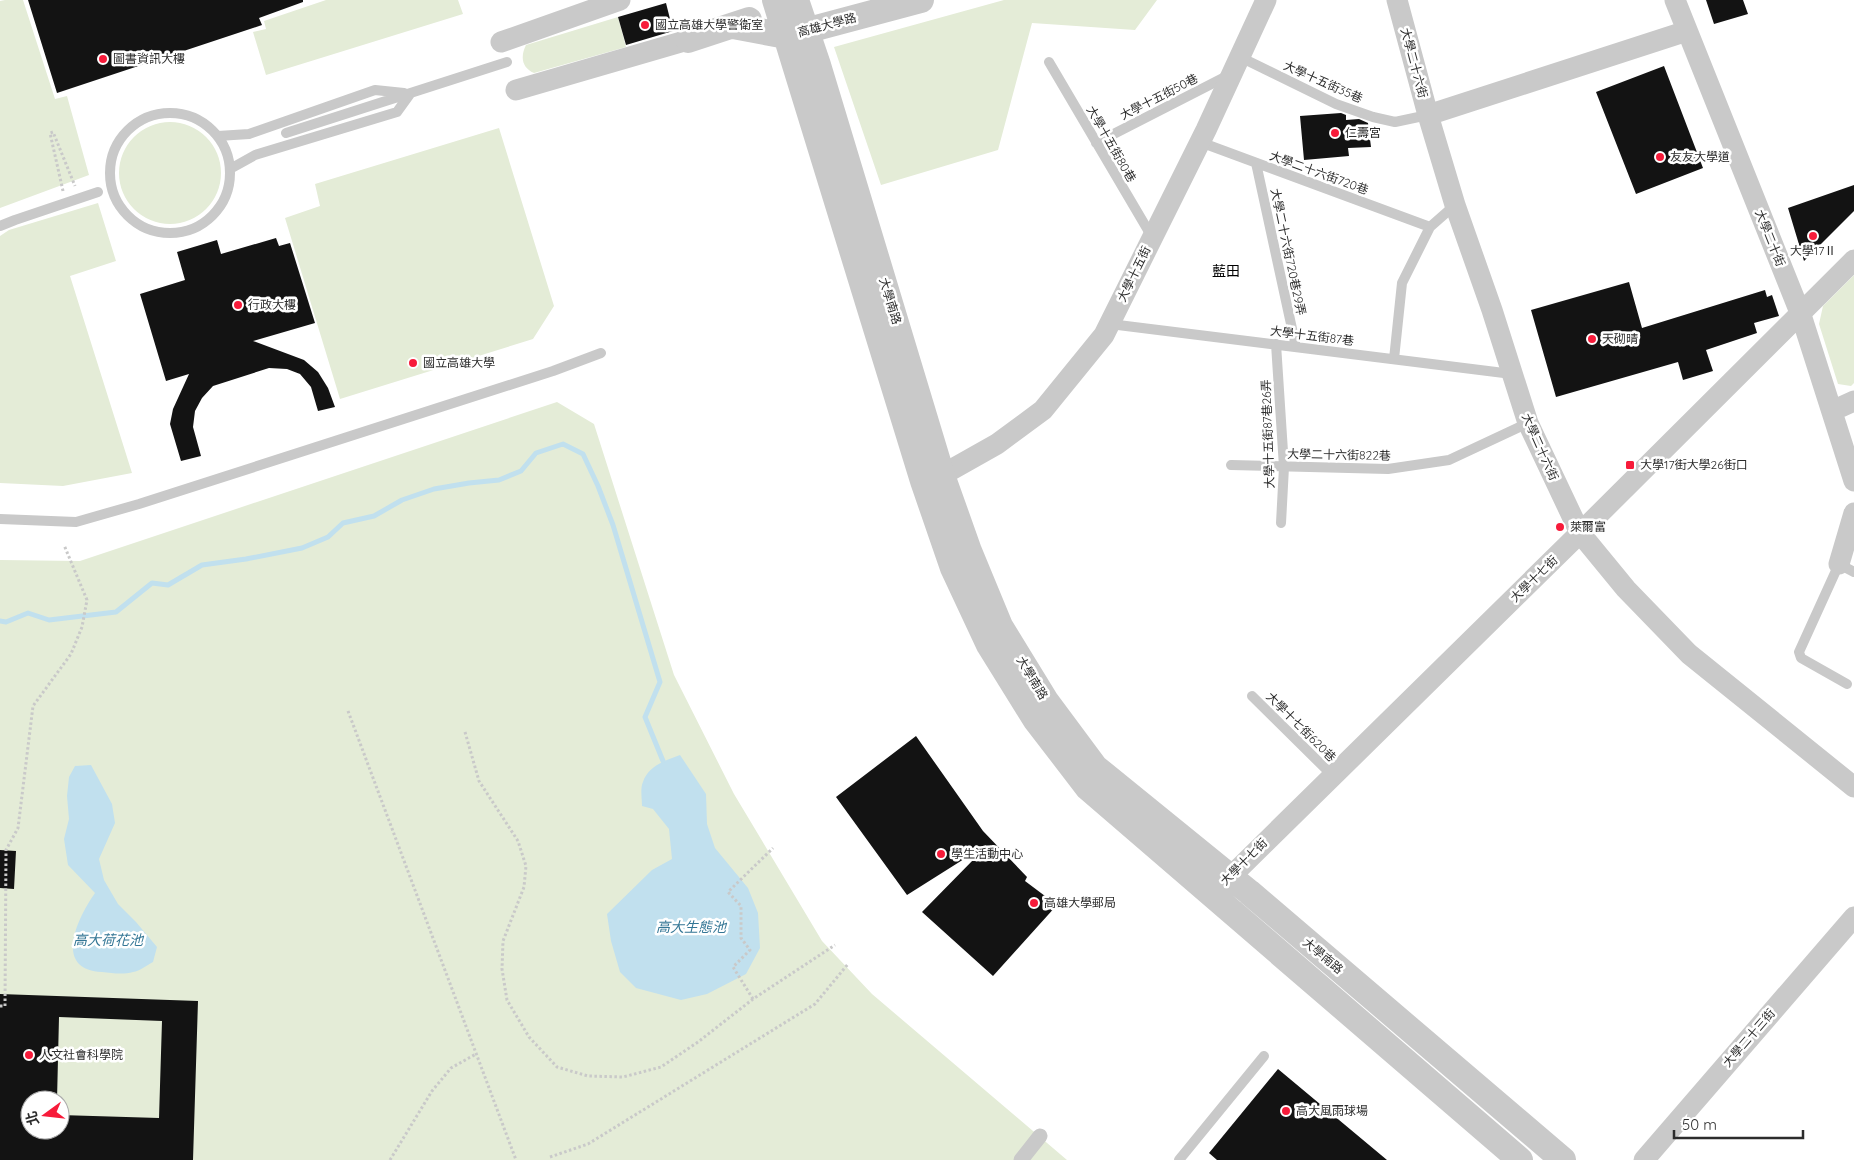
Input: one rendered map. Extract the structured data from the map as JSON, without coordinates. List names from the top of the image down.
{
  "streets": {
    "street": [
      "高雄大學路",
      "大學二十六街",
      "大學二十街",
      "大學十五街",
      "大學南路",
      "大學十七街",
      "大學二十三街"
    ],
    "lane": [
      "大學十五街35巷",
      "大學十五街50巷",
      "大學十五街80巷",
      "大學二十六街720巷",
      "大學二十六街720巷29弄",
      "大學十五街87巷",
      "大學十五街87巷26弄",
      "大學二十六街822巷",
      "大學十七街620巷"
    ]
  },
  "crossings": [
    ["高雄大學路", "大學南路"],
    ["大學二十六街", "大學十五街35巷"],
    ["大學二十六街", "大學十五街87巷"],
    ["大學二十六街", "大學二十六街822巷"],
    ["大學二十六街", "大學十七街"],
    ["大學十五街35巷", "大學十五街50巷"],
    ["大學十五街35巷", "大學十五街"],
    ["大學十五街50巷", "大學十五街80巷"],
    ["大學十五街50巷", "大學十五街"],
    ["大學十五街80巷", "大學十五街"],
    ["大學二十六街720巷", "大學二十六街720巷29弄"],
    ["大學二十六街720巷", "大學十五街"],
    ["大學二十街", "大學十七街"],
    ["大學二十六街720巷29弄", "大學十五街87巷"],
    ["大學十五街", "大學南路"],
    ["大學十五街", "大學十五街87巷"],
    ["大學南路", "大學十七街"],
    ["大學十五街87巷", "大學十五街87巷26弄"],
    ["大學十五街87巷26弄", "大學二十六街822巷"],
    ["大學十七街", "大學十七街620巷"]
  ],
  "districts": ["藍田"],
  "water": ["高大生態池", "高大荷花池"],
  "places": {
    "other": [
      "國立高雄大學警衛室",
      "圖書資訊大樓",
      "仁壽宮",
      "友友大學道",
      "大學17Ⅱ",
      "行政大樓",
      "天砌晴",
      "國立高雄大學",
      "萊爾富",
      "學生活動中心",
      "高雄大學郵局",
      "人文社會科學院",
      "高大風雨球場"
    ],
    "transit": ["大學17街大學26街口"]
  },
  "scale_bar": "50 m",
  "north": "left"
}
